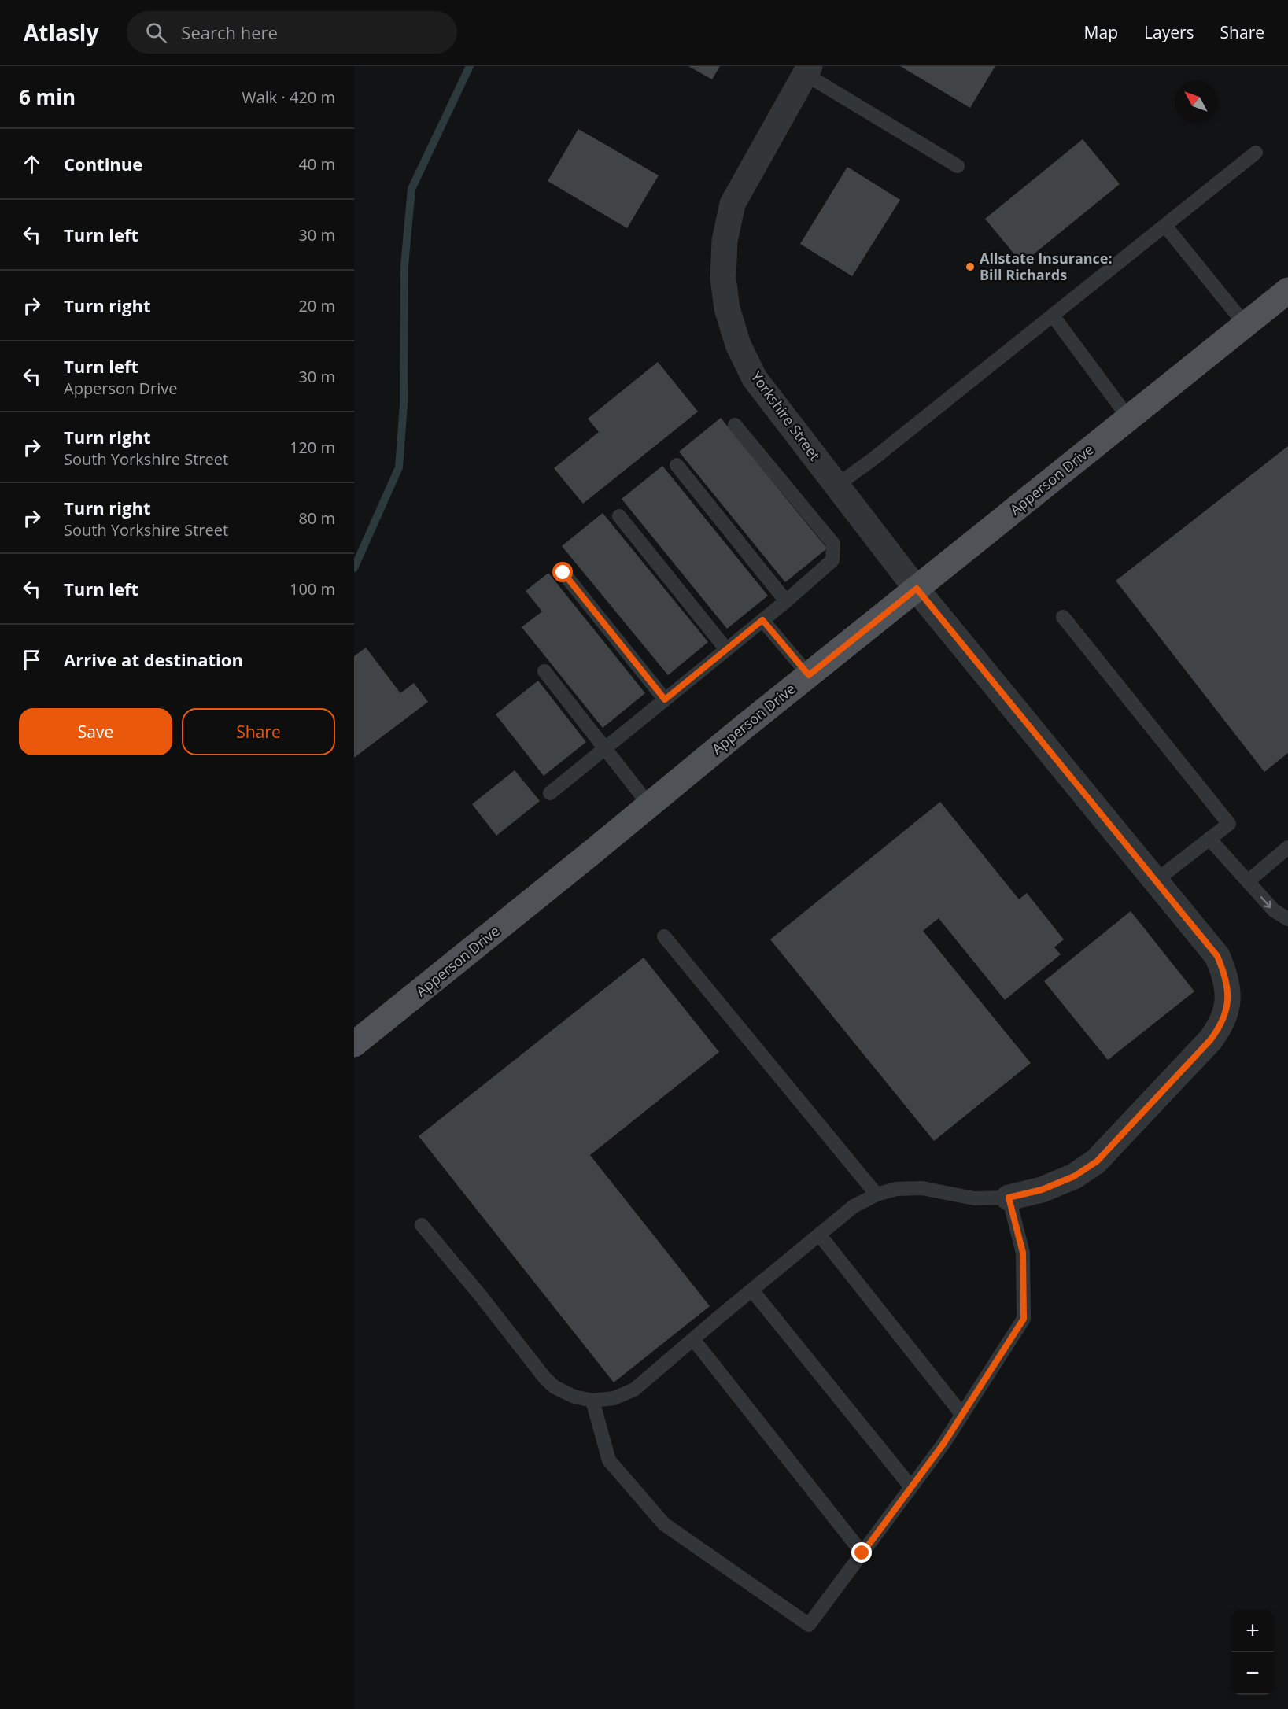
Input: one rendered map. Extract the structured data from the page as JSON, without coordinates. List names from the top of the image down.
{
  "streets": {
    "main road": ["Apperson Drive"],
    "street": ["Yorkshire Street"]
  },
  "crossings": [
    ["Yorkshire Street", "Apperson Drive"]
  ],
  "places": ["Allstate Insurance: Bill Richards"],
  "north": "top left",
  "page": {
    "header": "Atlasly",
    "search": "Search here",
    "nav": ["Map", "Layers", "Share"],
    "heading": ["6 min", "Walk · 420 m"],
    "list": [
      ["Continue", "40 m"],
      ["Turn left", "30 m"],
      ["Turn right", "20 m"],
      ["Turn left", "Apperson Drive", "30 m"],
      ["Turn right", "South Yorkshire Street", "120 m"],
      ["Turn right", "South Yorkshire Street", "80 m"],
      ["Turn left", "100 m"],
      "Arrive at destination"
    ],
    "buttons": ["Save", "Share"],
    "map_buttons": ["+", "−"]
  }
}
